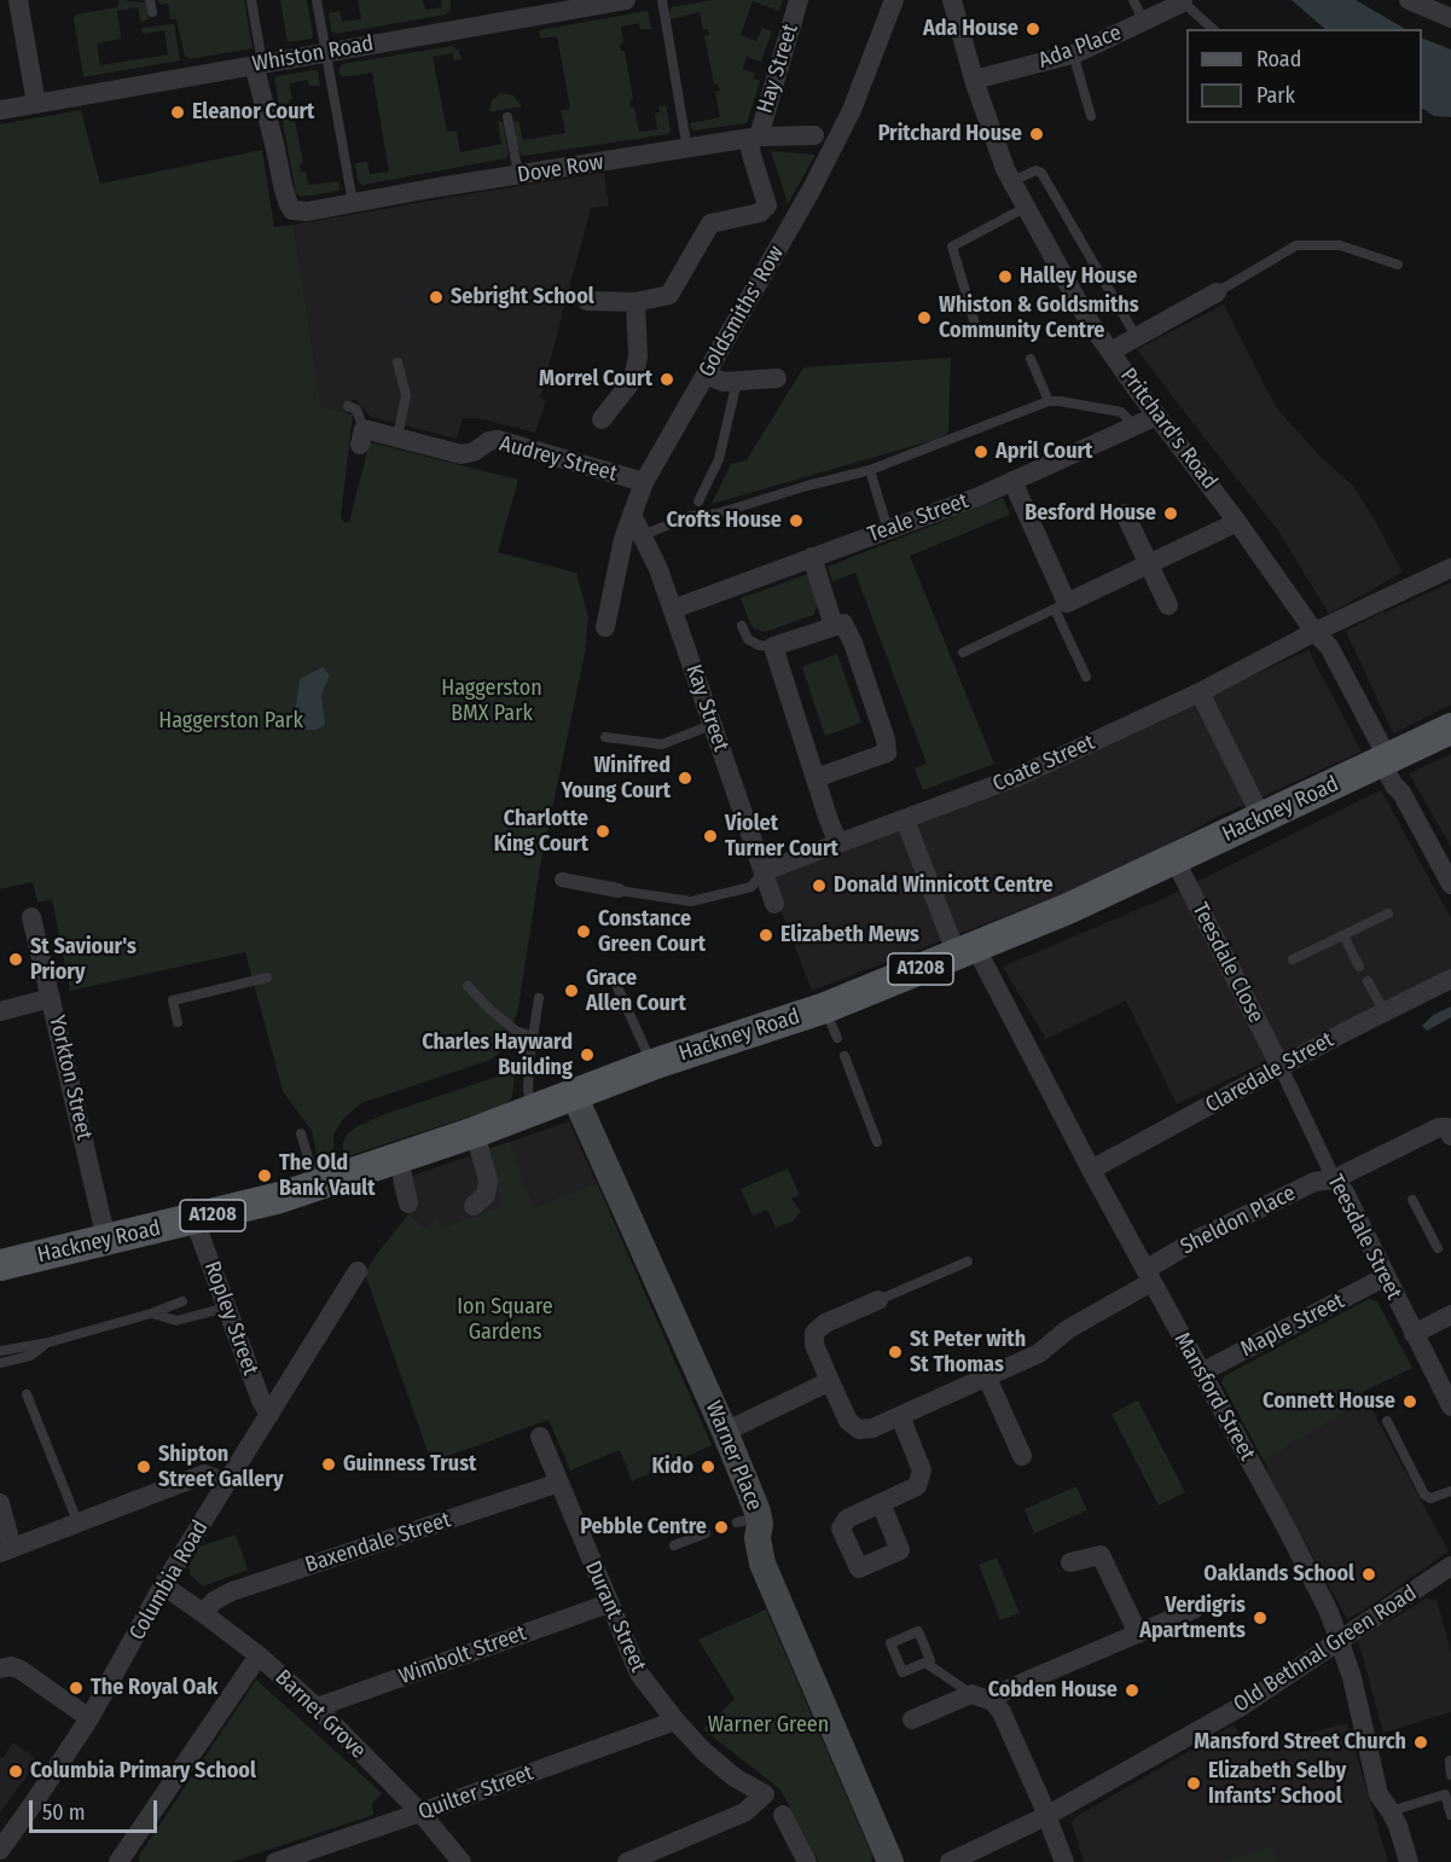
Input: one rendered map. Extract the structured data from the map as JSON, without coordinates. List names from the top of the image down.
{
  "streets": {
    "main road": ["Hackney Road", "A1208", "Warner Place"],
    "street": [
      "Ada Place",
      "Whiston Road",
      "Hay Street",
      "Dove Row",
      "Goldsmiths' Row",
      "Pritchard's Road",
      "Audrey Street",
      "Teale Street",
      "Kay Street",
      "Coate Street",
      "Teesdale Close",
      "Claredale Street",
      "Yorkton Street",
      "Sheldon Place",
      "Teesdale Street",
      "Ropley Street",
      "Maple Street",
      "Mansford Street",
      "Baxendale Street",
      "Columbia Road",
      "Durant Street",
      "Old Bethnal Green Road",
      "Wimbolt Street",
      "Barnet Grove",
      "Quilter Street"
    ]
  },
  "crossings": [
    ["Ada Place", "Pritchard's Road"],
    ["Whiston Road", "Dove Row"],
    ["Hay Street", "Dove Row"],
    ["Goldsmiths' Row", "Audrey Street"],
    ["Goldsmiths' Row", "Kay Street"],
    ["Pritchard's Road", "Teale Street"],
    ["Pritchard's Road", "Coate Street"],
    ["Pritchard's Road", "Hackney Road"],
    ["Teale Street", "Kay Street"],
    ["Kay Street", "Coate Street"],
    ["Coate Street", "Mansford Street"],
    ["Hackney Road", "Teesdale Close"],
    ["Hackney Road", "Yorkton Street"],
    ["Hackney Road", "Ropley Street"],
    ["Hackney Road", "Mansford Street"],
    ["Hackney Road", "Warner Place"],
    ["Teesdale Close", "Claredale Street"],
    ["Teesdale Close", "Teesdale Street"],
    ["Claredale Street", "Teesdale Street"],
    ["Claredale Street", "Mansford Street"],
    ["Sheldon Place", "Teesdale Street"],
    ["Sheldon Place", "Mansford Street"],
    ["Teesdale Street", "Maple Street"],
    ["Ropley Street", "Columbia Road"],
    ["Maple Street", "Mansford Street"],
    ["Mansford Street", "Old Bethnal Green Road"],
    ["Baxendale Street", "Durant Street"],
    ["Baxendale Street", "Barnet Grove"],
    ["Columbia Road", "Barnet Grove"],
    ["Durant Street", "Wimbolt Street"],
    ["Durant Street", "Quilter Street"],
    ["Wimbolt Street", "Barnet Grove"],
    ["Barnet Grove", "Quilter Street"]
  ],
  "parks": [
    "Haggerston BMX Park",
    "Haggerston Park",
    "Ion Square Gardens",
    "Warner Green"
  ],
  "places": [
    "Ada House",
    "Eleanor Court",
    "Pritchard House",
    "Halley House",
    "Sebright School",
    "Whiston & Goldsmiths Community Centre",
    "Morrel Court",
    "April Court",
    "Besford House",
    "Crofts House",
    "Winifred Young Court",
    "Charlotte King Court",
    "Violet Turner Court",
    "Donald Winnicott Centre",
    "Constance Green Court",
    "Elizabeth Mews",
    "St Saviour's Priory",
    "Grace Allen Court",
    "Charles Hayward Building",
    "The Old Bank Vault",
    "St Peter with St Thomas",
    "Connett House",
    "Guinness Trust",
    "Shipton Street Gallery",
    "Kido",
    "Pebble Centre",
    "Oaklands School",
    "Verdigris Apartments",
    "The Royal Oak",
    "Cobden House",
    "Mansford Street Church",
    "Columbia Primary School",
    "Elizabeth Selby Infants' School"
  ],
  "legend": ["Road", "Park"],
  "scale_bar": "50 m"
}
